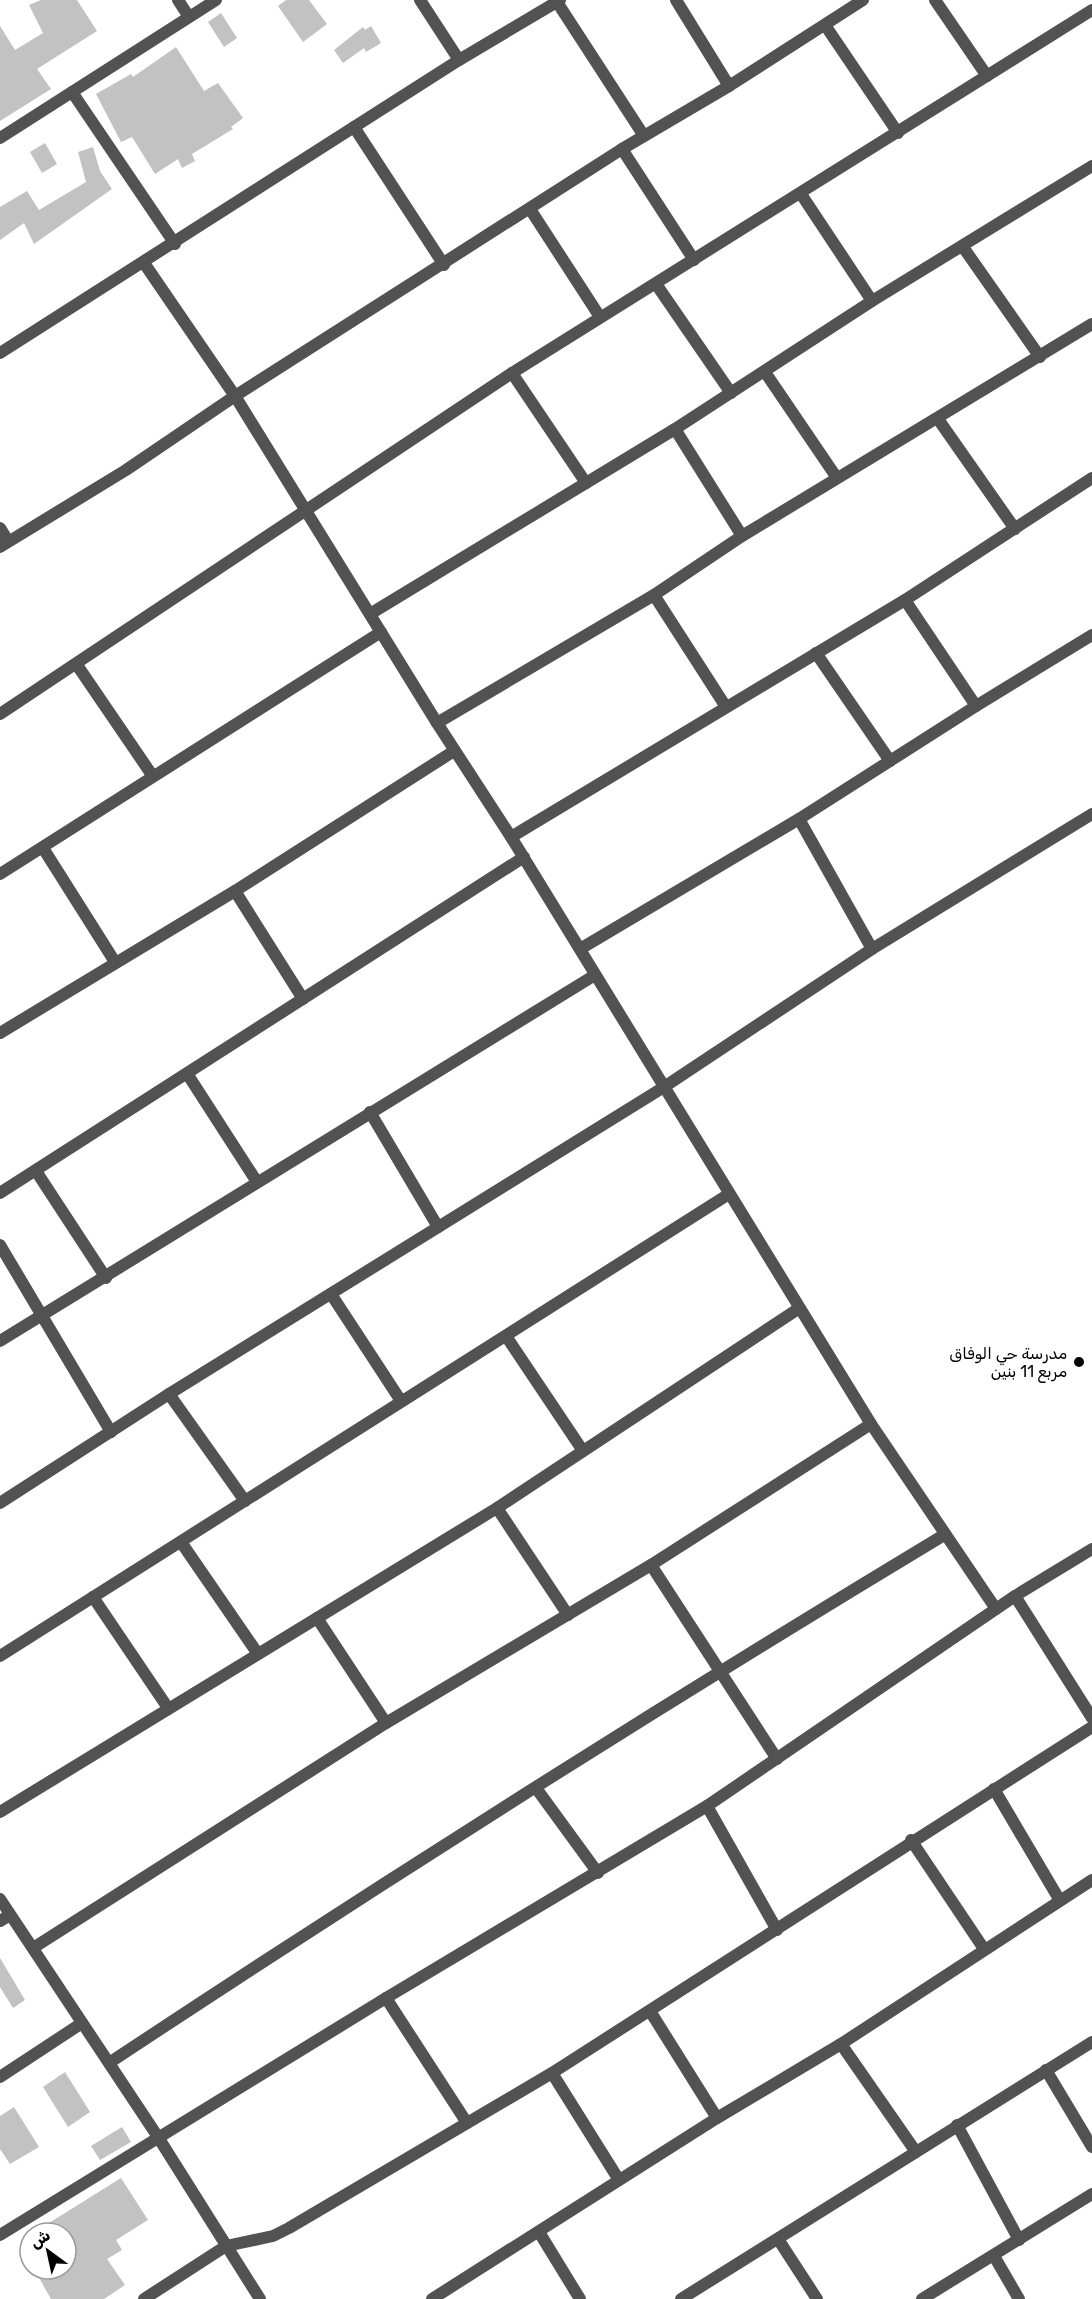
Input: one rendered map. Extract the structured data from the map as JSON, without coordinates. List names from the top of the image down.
{
  "places": ["مدرسة حي الوفاق مربع 11 بنين"],
  "north": "top left"
}
